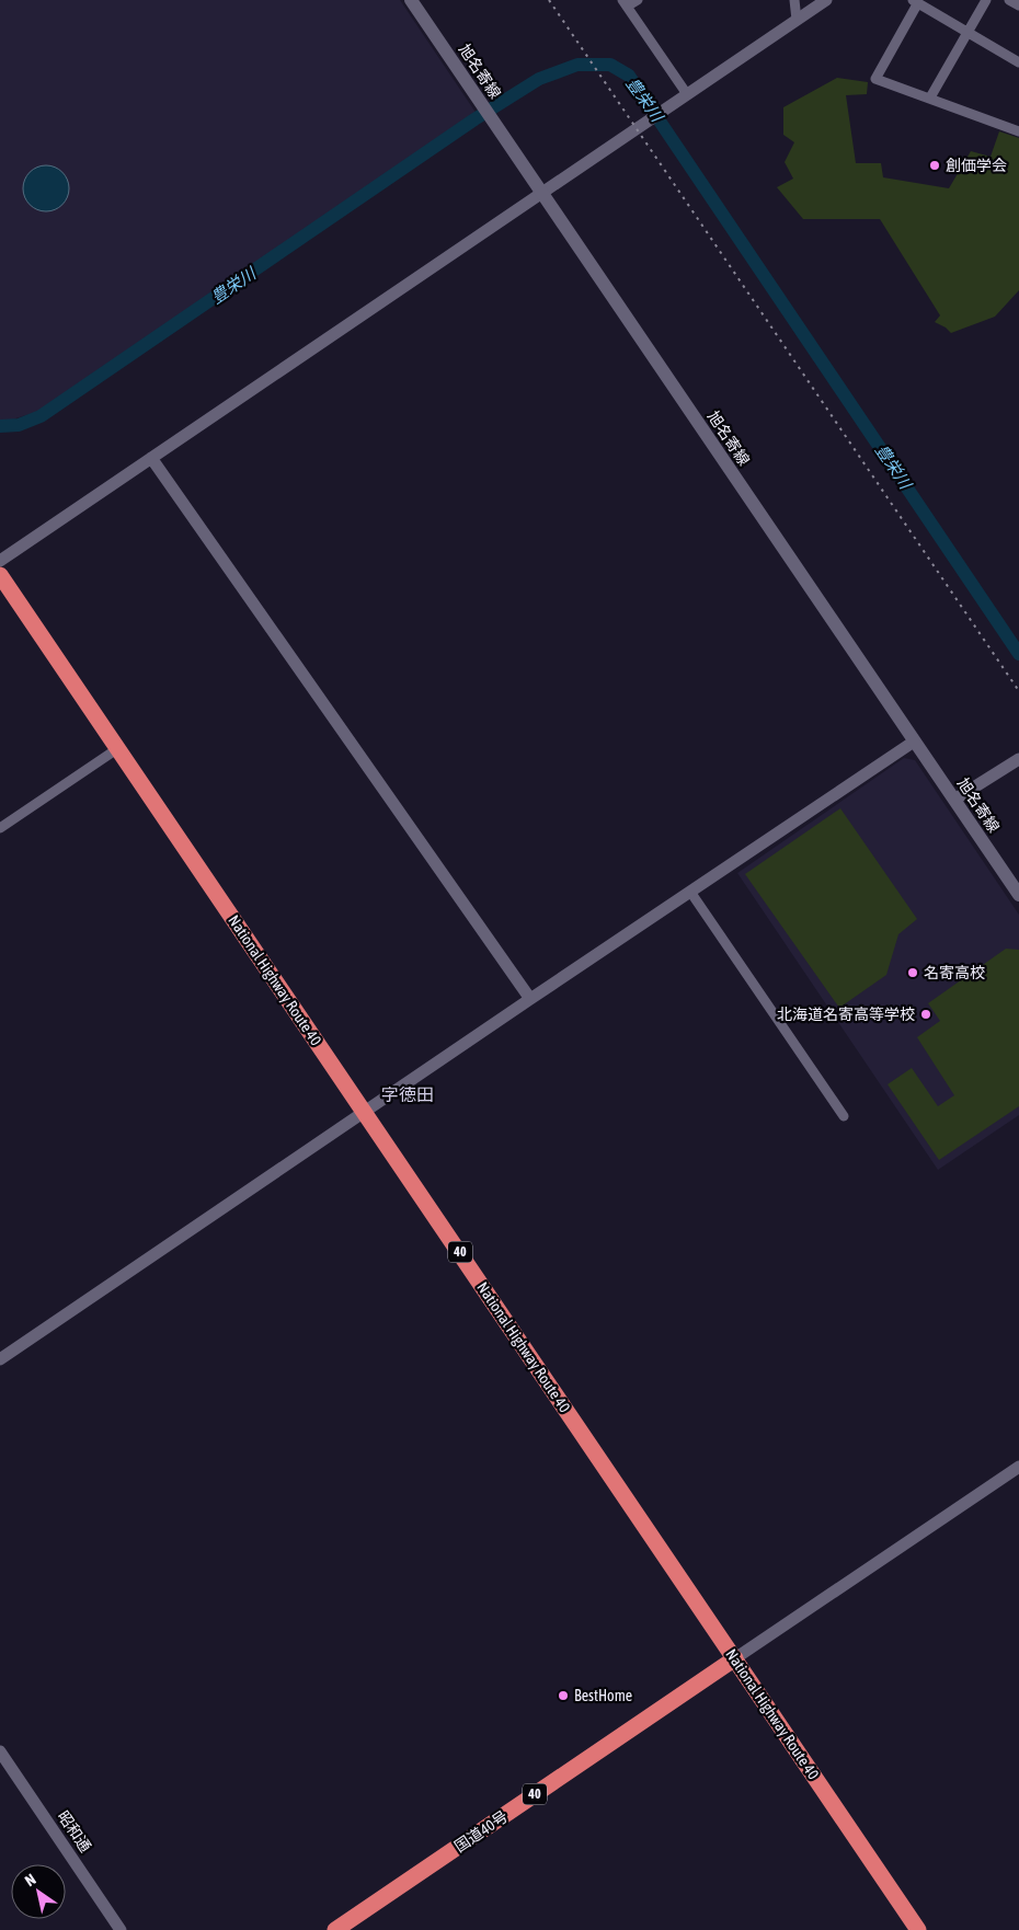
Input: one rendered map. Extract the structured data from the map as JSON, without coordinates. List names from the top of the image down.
{
  "streets": {
    "highway": ["National Highway Route 40", "40", "国道40号"],
    "main road": ["旭名寄線"],
    "street": ["昭和通"]
  },
  "crossings": [
    ["National Highway Route 40", "国道40号"]
  ],
  "districts": ["字徳田"],
  "water": ["豊栄川"],
  "places": [
    "創価学会",
    "名寄高校",
    "北海道名寄高等学校",
    "BestHome"
  ],
  "north": "top left"
}
